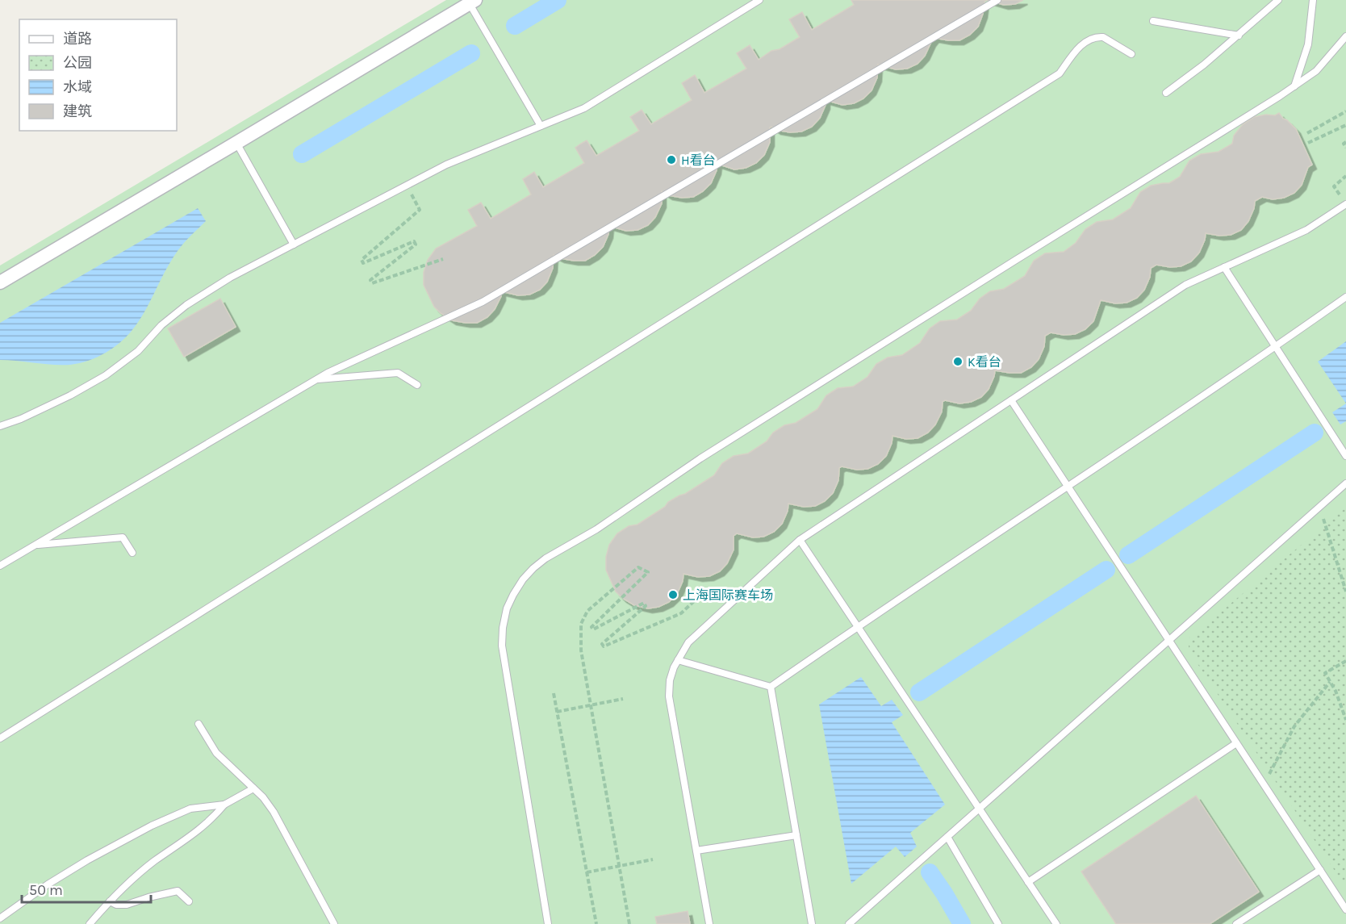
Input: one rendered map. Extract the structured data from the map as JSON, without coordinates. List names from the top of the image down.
{
  "places": ["H看台", "K看台", "上海国际赛车场"],
  "legend": [
    "道路",
    "公园",
    "水域",
    "建筑"
  ],
  "scale_bar": "50 m"
}
